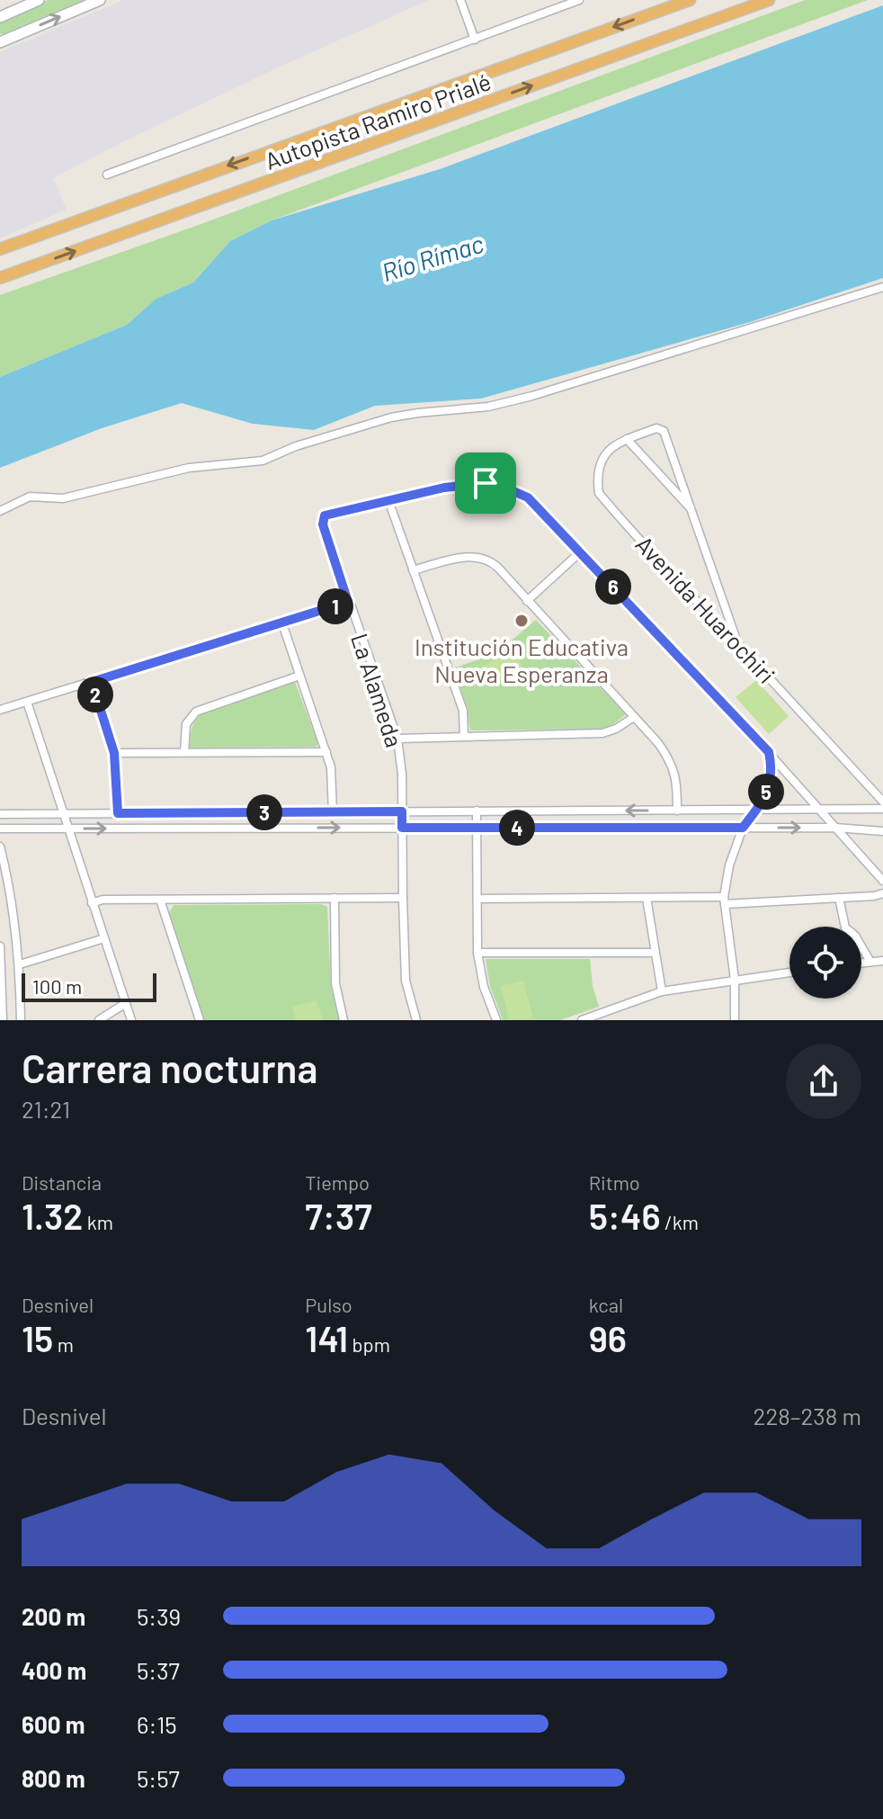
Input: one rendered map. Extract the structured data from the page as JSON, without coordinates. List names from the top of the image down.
{
  "streets": {
    "highway": ["Autopista Ramiro Prialé"],
    "street": ["Avenida Huarochiri", "La Alameda"]
  },
  "water": ["Río Rímac"],
  "places": ["Institución Educativa Nueva Esperanza"],
  "scale_bar": "100 m",
  "page": {
    "pins": [
      "6",
      "1",
      "2",
      "5",
      "3",
      "4"
    ],
    "scale": "100 m",
    "heading": ["Carrera nocturna", "21:21"],
    "stats": [
      ["Distancia", "1.32 km"],
      ["Tiempo", "7:37"],
      ["Ritmo", "5:46 /km"],
      ["Desnivel", "15 m"],
      ["Pulso", "141 bpm"],
      ["kcal", "96"]
    ],
    "chart": ["Desnivel", "228–238 m"],
    "list": [
      {
        "name": "200 m",
        "note": "5:39"
      },
      {
        "name": "400 m",
        "note": "5:37"
      },
      {
        "name": "600 m",
        "note": "6:15"
      },
      {
        "name": "800 m",
        "note": "5:57"
      }
    ]
  }
}
